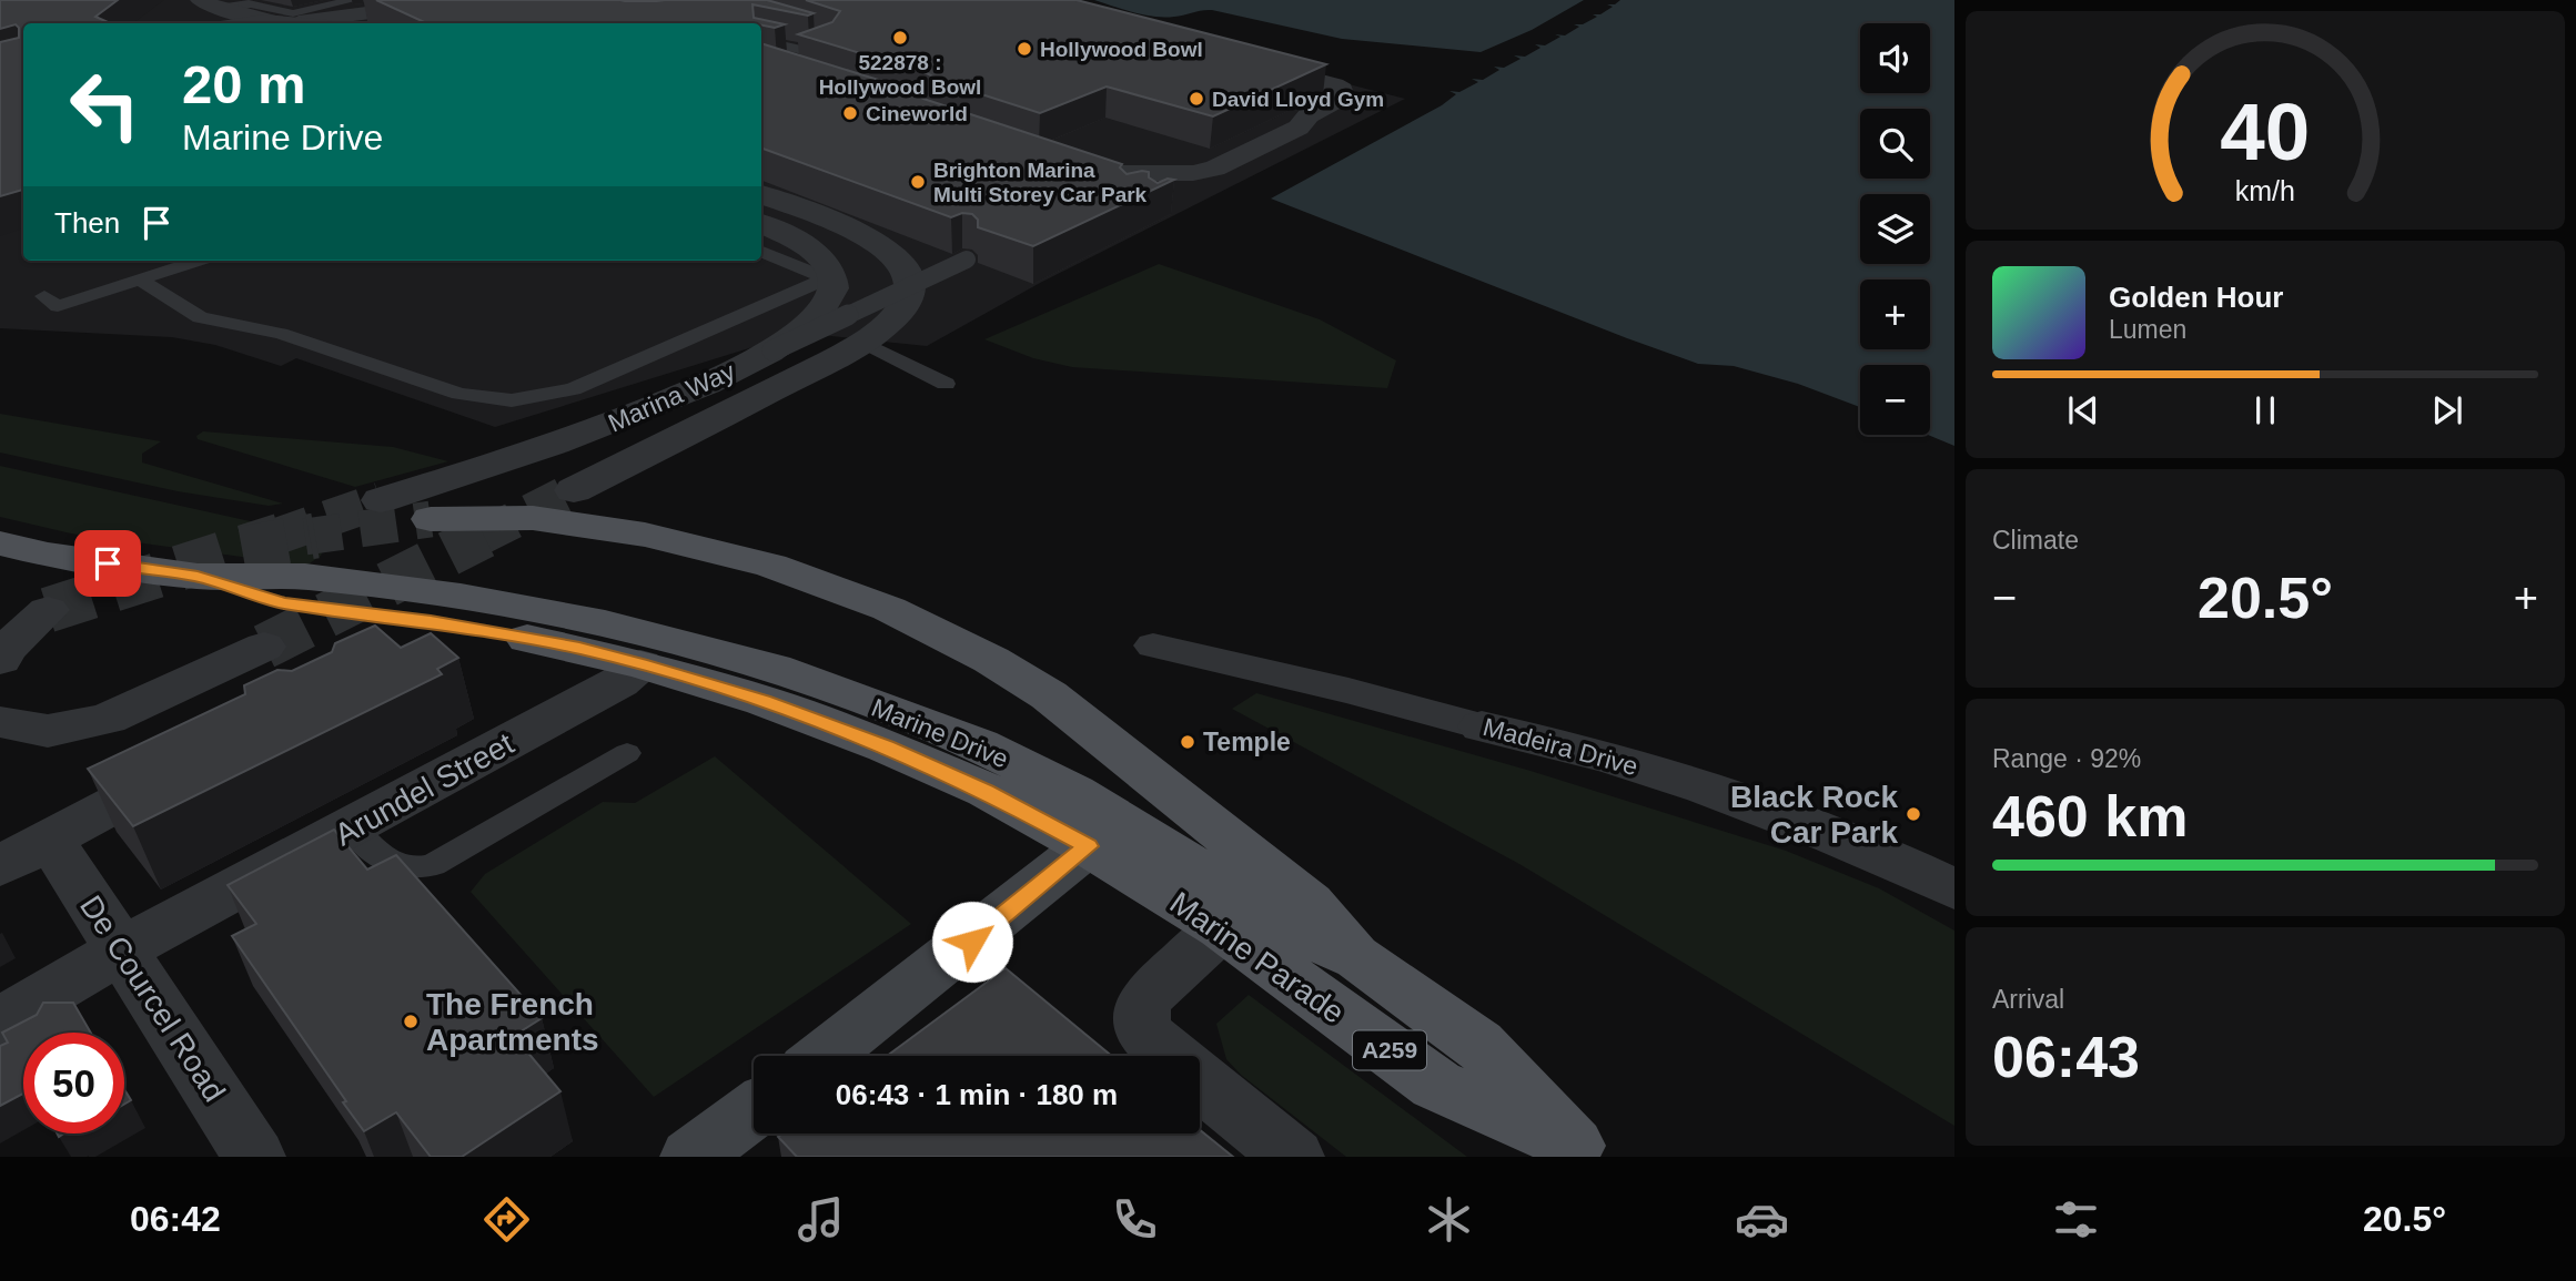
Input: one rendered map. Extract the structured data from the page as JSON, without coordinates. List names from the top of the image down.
{
  "streets": {
    "main road": ["Marine Drive", "Marine Parade", "A259"],
    "street": [
      "Marina Way",
      "Madeira Drive",
      "Arundel Street",
      "De Courcel Road"
    ]
  },
  "crossings": [
    ["Marine Drive", "Arundel Street"],
    ["Marine Drive", "Marine Parade"],
    ["Arundel Street", "De Courcel Road"]
  ],
  "places": [
    "522878 : Hollywood Bowl",
    "Hollywood Bowl",
    "David Lloyd Gym",
    "Cineworld",
    "Brighton Marina Multi Storey Car Park",
    "Temple",
    "Black Rock Car Park",
    "The French Apartments"
  ],
  "page": {
    "map_buttons": ["+", "−"],
    "turn": ["20 m", "Marine Drive"],
    "then": "Then",
    "song": ["Golden Hour", "Lumen"],
    "tile": [
      "Climate",
      ["Range · 92%", "460 km"],
      ["Arrival", "06:43"]
    ],
    "heat": ["−", "20.5°", "+"],
    "limit": "50",
    "trip": "06:43 · 1 min · 180 m",
    "tabs": ["06:42", "20.5°"],
    "gauge": ["40", "km/h"]
  }
}
